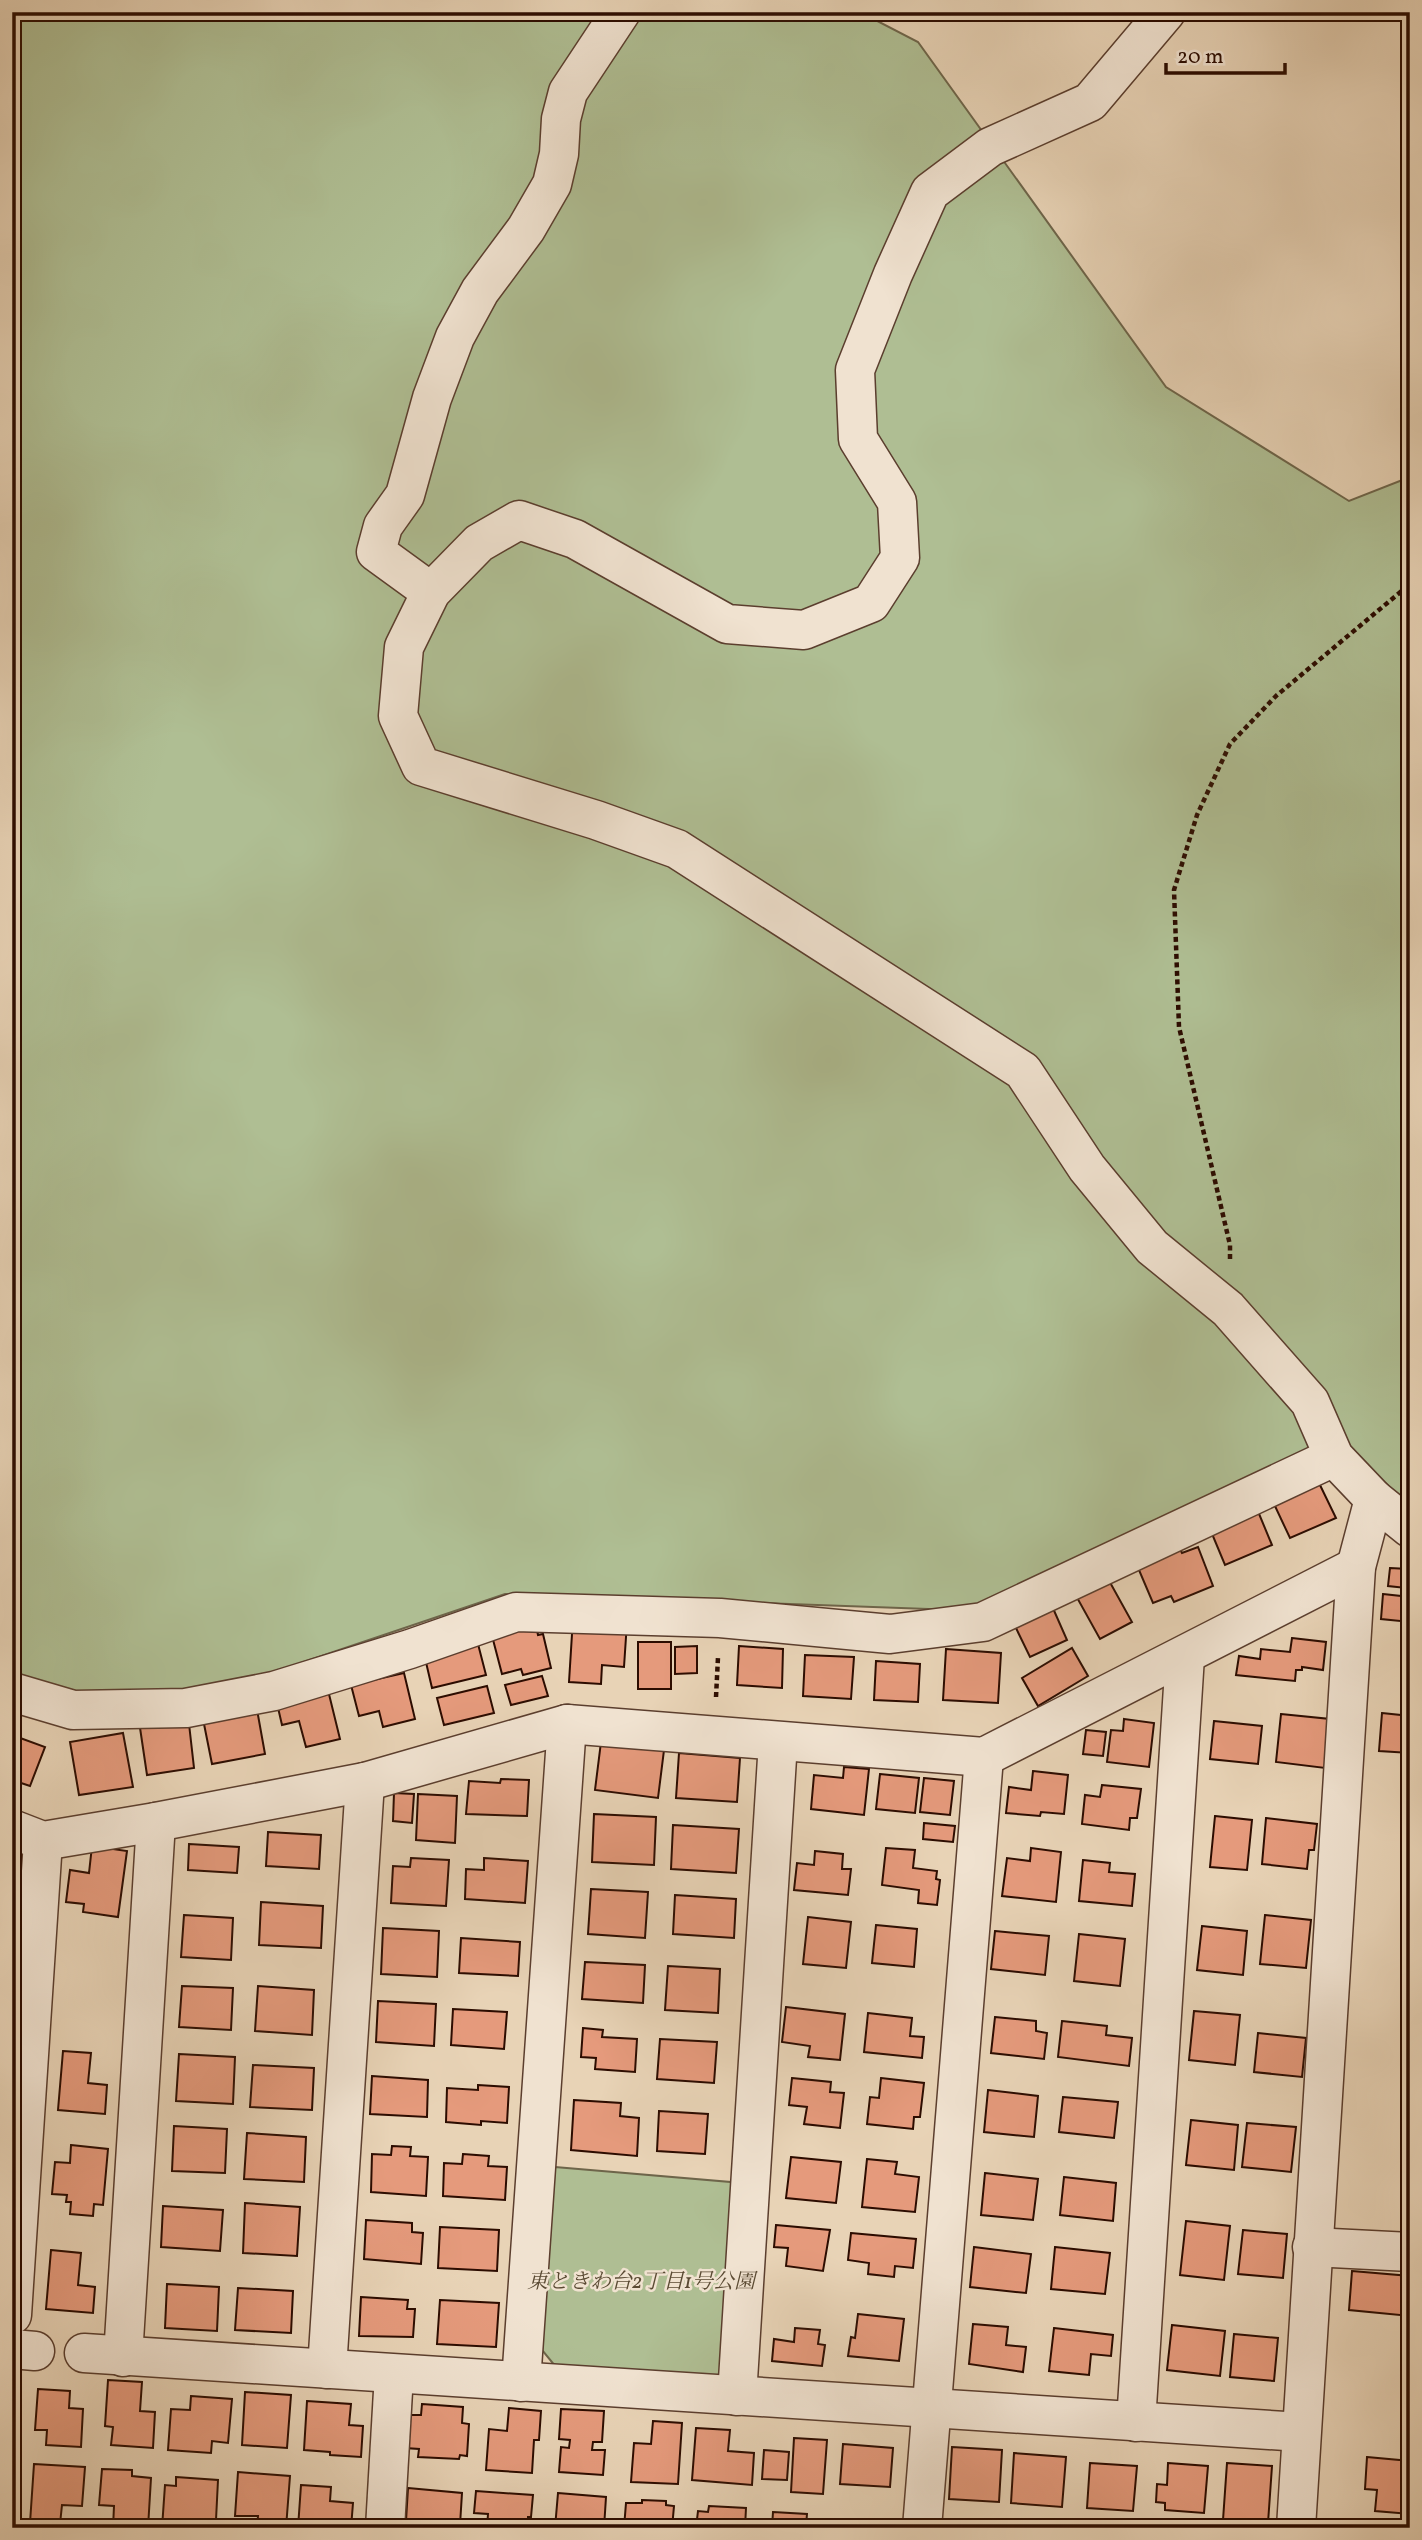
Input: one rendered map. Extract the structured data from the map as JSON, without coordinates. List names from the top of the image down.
{
  "parks": ["東ときわ台2丁目1号公園"],
  "scale_bar": "20 m"
}
